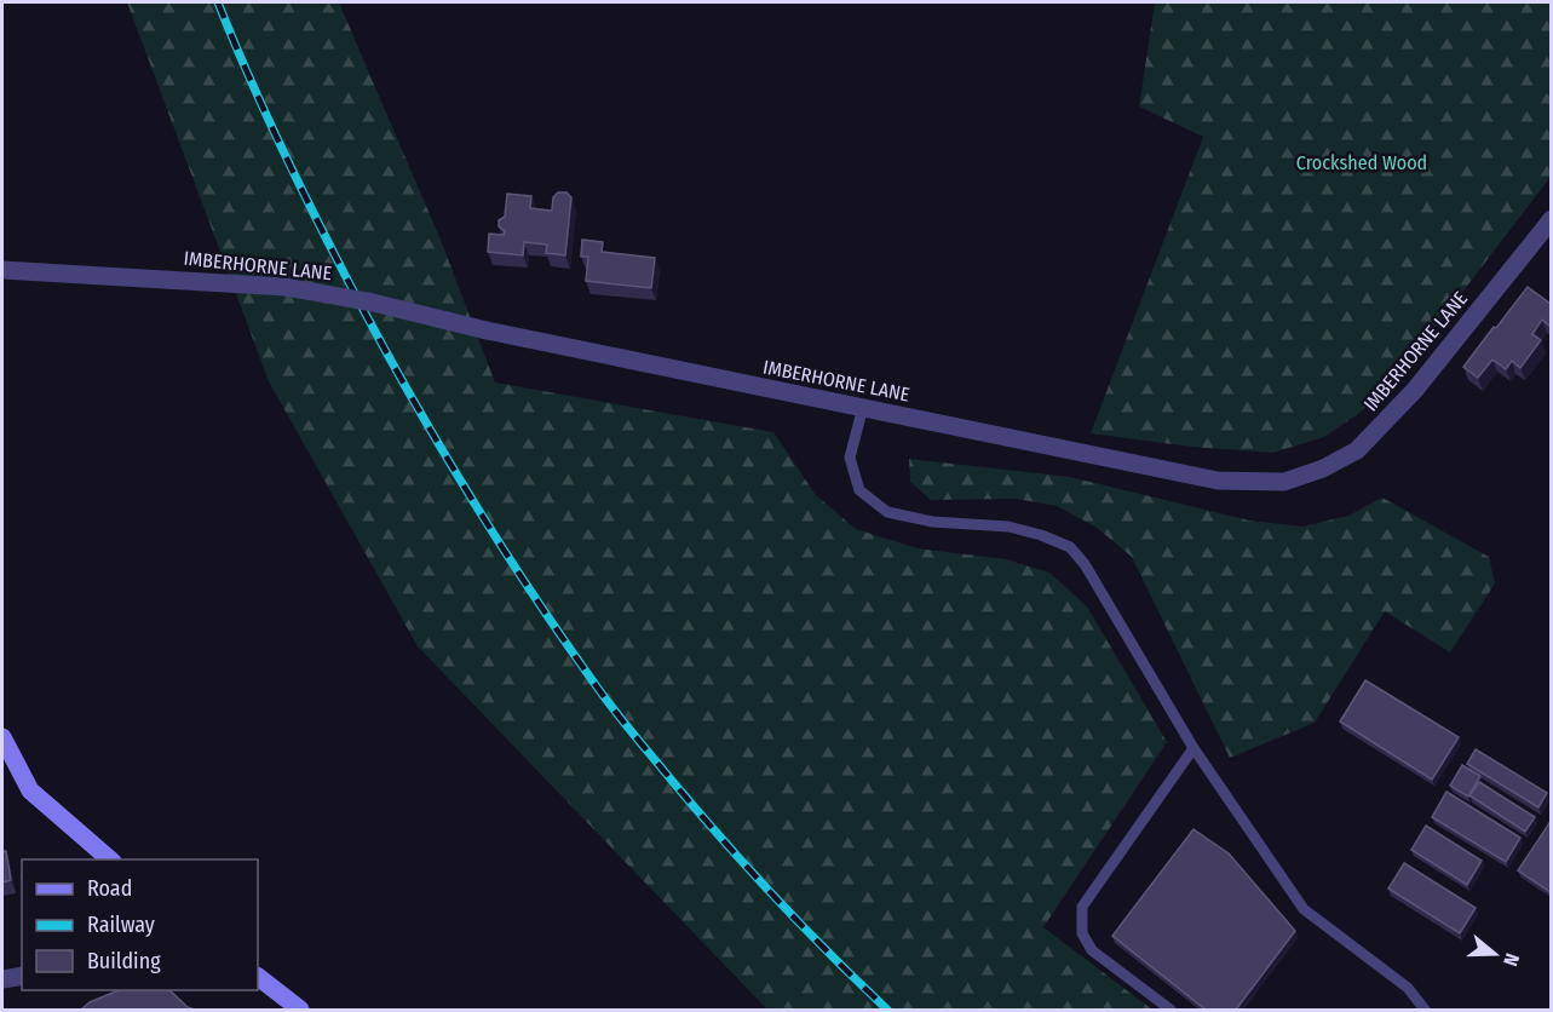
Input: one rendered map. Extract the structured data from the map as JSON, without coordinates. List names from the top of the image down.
{
  "streets": {
    "street": ["IMBERHORNE LANE"]
  },
  "parks": ["Crockshed Wood"],
  "legend": ["Road", "Railway", "Building"],
  "north": "right"
}
